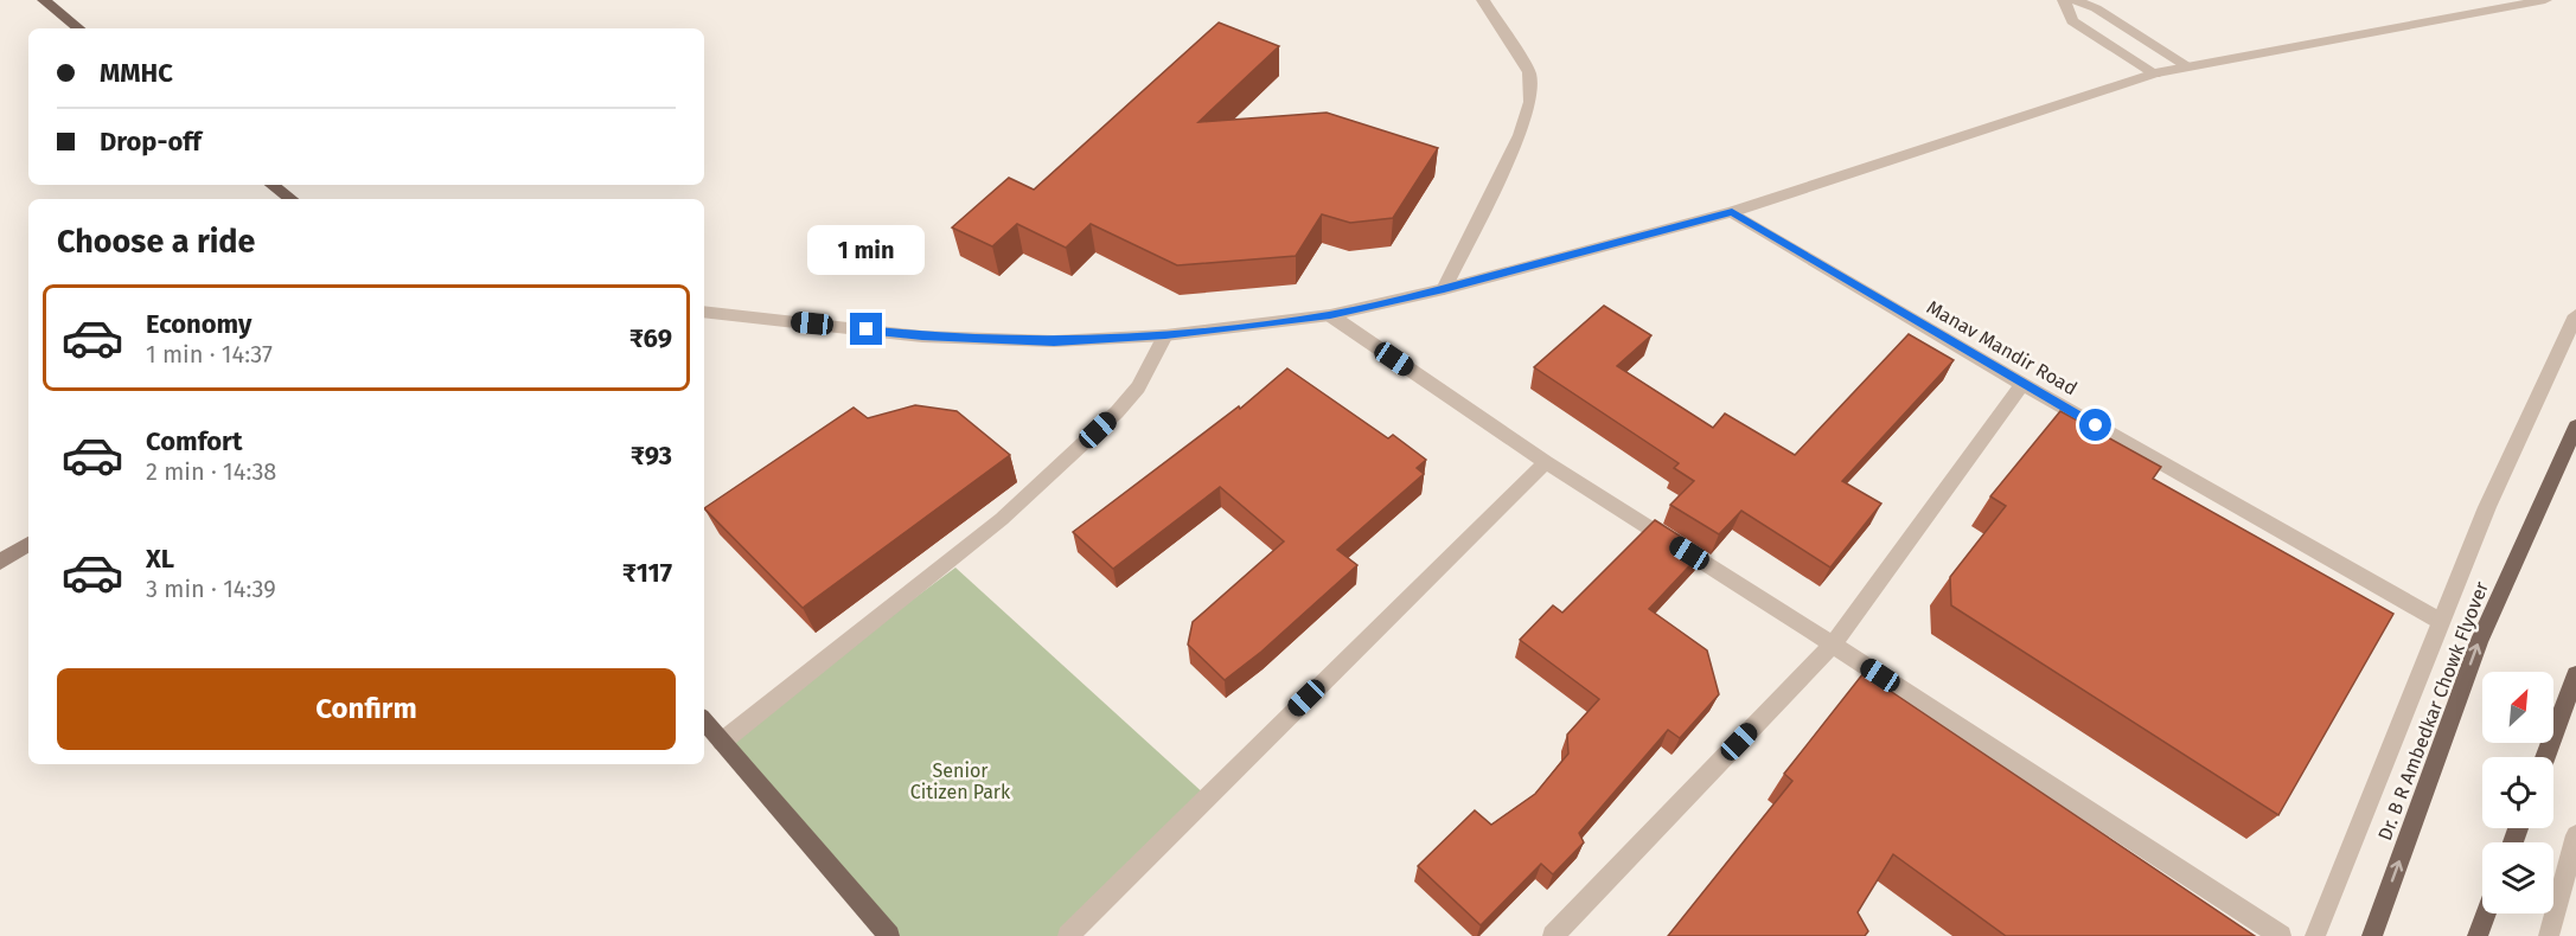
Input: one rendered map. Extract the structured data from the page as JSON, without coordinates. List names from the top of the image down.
{
  "streets": {
    "main road": ["Dr. B R Ambedkar Chowk Flyover"],
    "street": ["Manav Mandir Road"]
  },
  "one_way": ["Dr. B R Ambedkar Chowk Flyover"],
  "parks": ["Senior Citizen Park"],
  "north": "top right",
  "page": {
    "banner": ["MMHC", "Drop-off"],
    "heading": "Choose a ride",
    "bubble": "1 min",
    "list": [
      {
        "name": "Economy",
        "note": "1 min · 14:37",
        "value": "₹69"
      },
      {
        "name": "Comfort",
        "note": "2 min · 14:38",
        "value": "₹93"
      },
      {
        "name": "XL",
        "note": "3 min · 14:39",
        "value": "₹117"
      }
    ],
    "buttons": "Confirm"
  }
}
